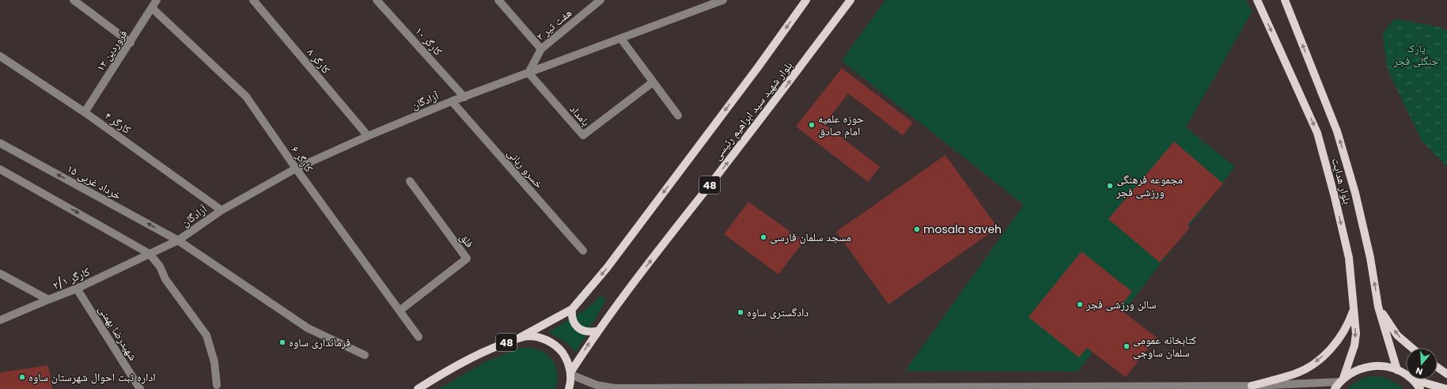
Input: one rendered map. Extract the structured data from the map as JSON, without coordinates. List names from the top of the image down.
{
  "streets": {
    "main road": ["بلوار شهید سید ابراهیم رئیسی", "بلوار هدایت", "48"],
    "street": [
      "هفت تیر ۲",
      "کارگر ۱۰",
      "۱۲ فروردین",
      "کارگر ۸",
      "آزادگان",
      "بامداد",
      "کارگر ۴",
      "کارگر ۶",
      "خسرو ربانی",
      "۱۵ خرداد غربی",
      "فلق",
      "کارگر ۲/۱",
      "شهیدرضا بهمنی"
    ]
  },
  "crossings": [
    ["هفت تیر ۲", "آزادگان"],
    ["هفت تیر ۲", "بامداد"],
    ["کارگر ۱۰", "آزادگان"],
    ["۱۲ فروردین", "کارگر ۴"],
    ["۱۲ فروردین", "کارگر ۶"],
    ["کارگر ۸", "آزادگان"],
    ["آزادگان", "بامداد"],
    ["آزادگان", "کارگر ۴"],
    ["آزادگان", "کارگر ۶"],
    ["آزادگان", "خسرو ربانی"],
    ["آزادگان", "۱۵ خرداد غربی"],
    ["آزادگان", "کارگر ۲/۱"],
    ["بلوار شهید سید ابراهیم رئیسی", "48"],
    ["کارگر ۶", "فلق"],
    ["کارگر ۲/۱", "شهیدرضا بهمنی"]
  ],
  "parks": ["پارک جنگلی فجر"],
  "places": [
    "حوزه علمیه امام صادق",
    "مجموعه فرهنگی ورزشی فجر",
    "mosala saveh",
    "مسجد سلمان فارسی",
    "سالن ورزشی فجر",
    "دادگستری ساوه",
    "فرمانداری ساوه",
    "کتابخانه عمومی سلمان ساوجی",
    "اداره ثبت احوال شهرستان ساوه"
  ],
  "north": "bottom"
}
